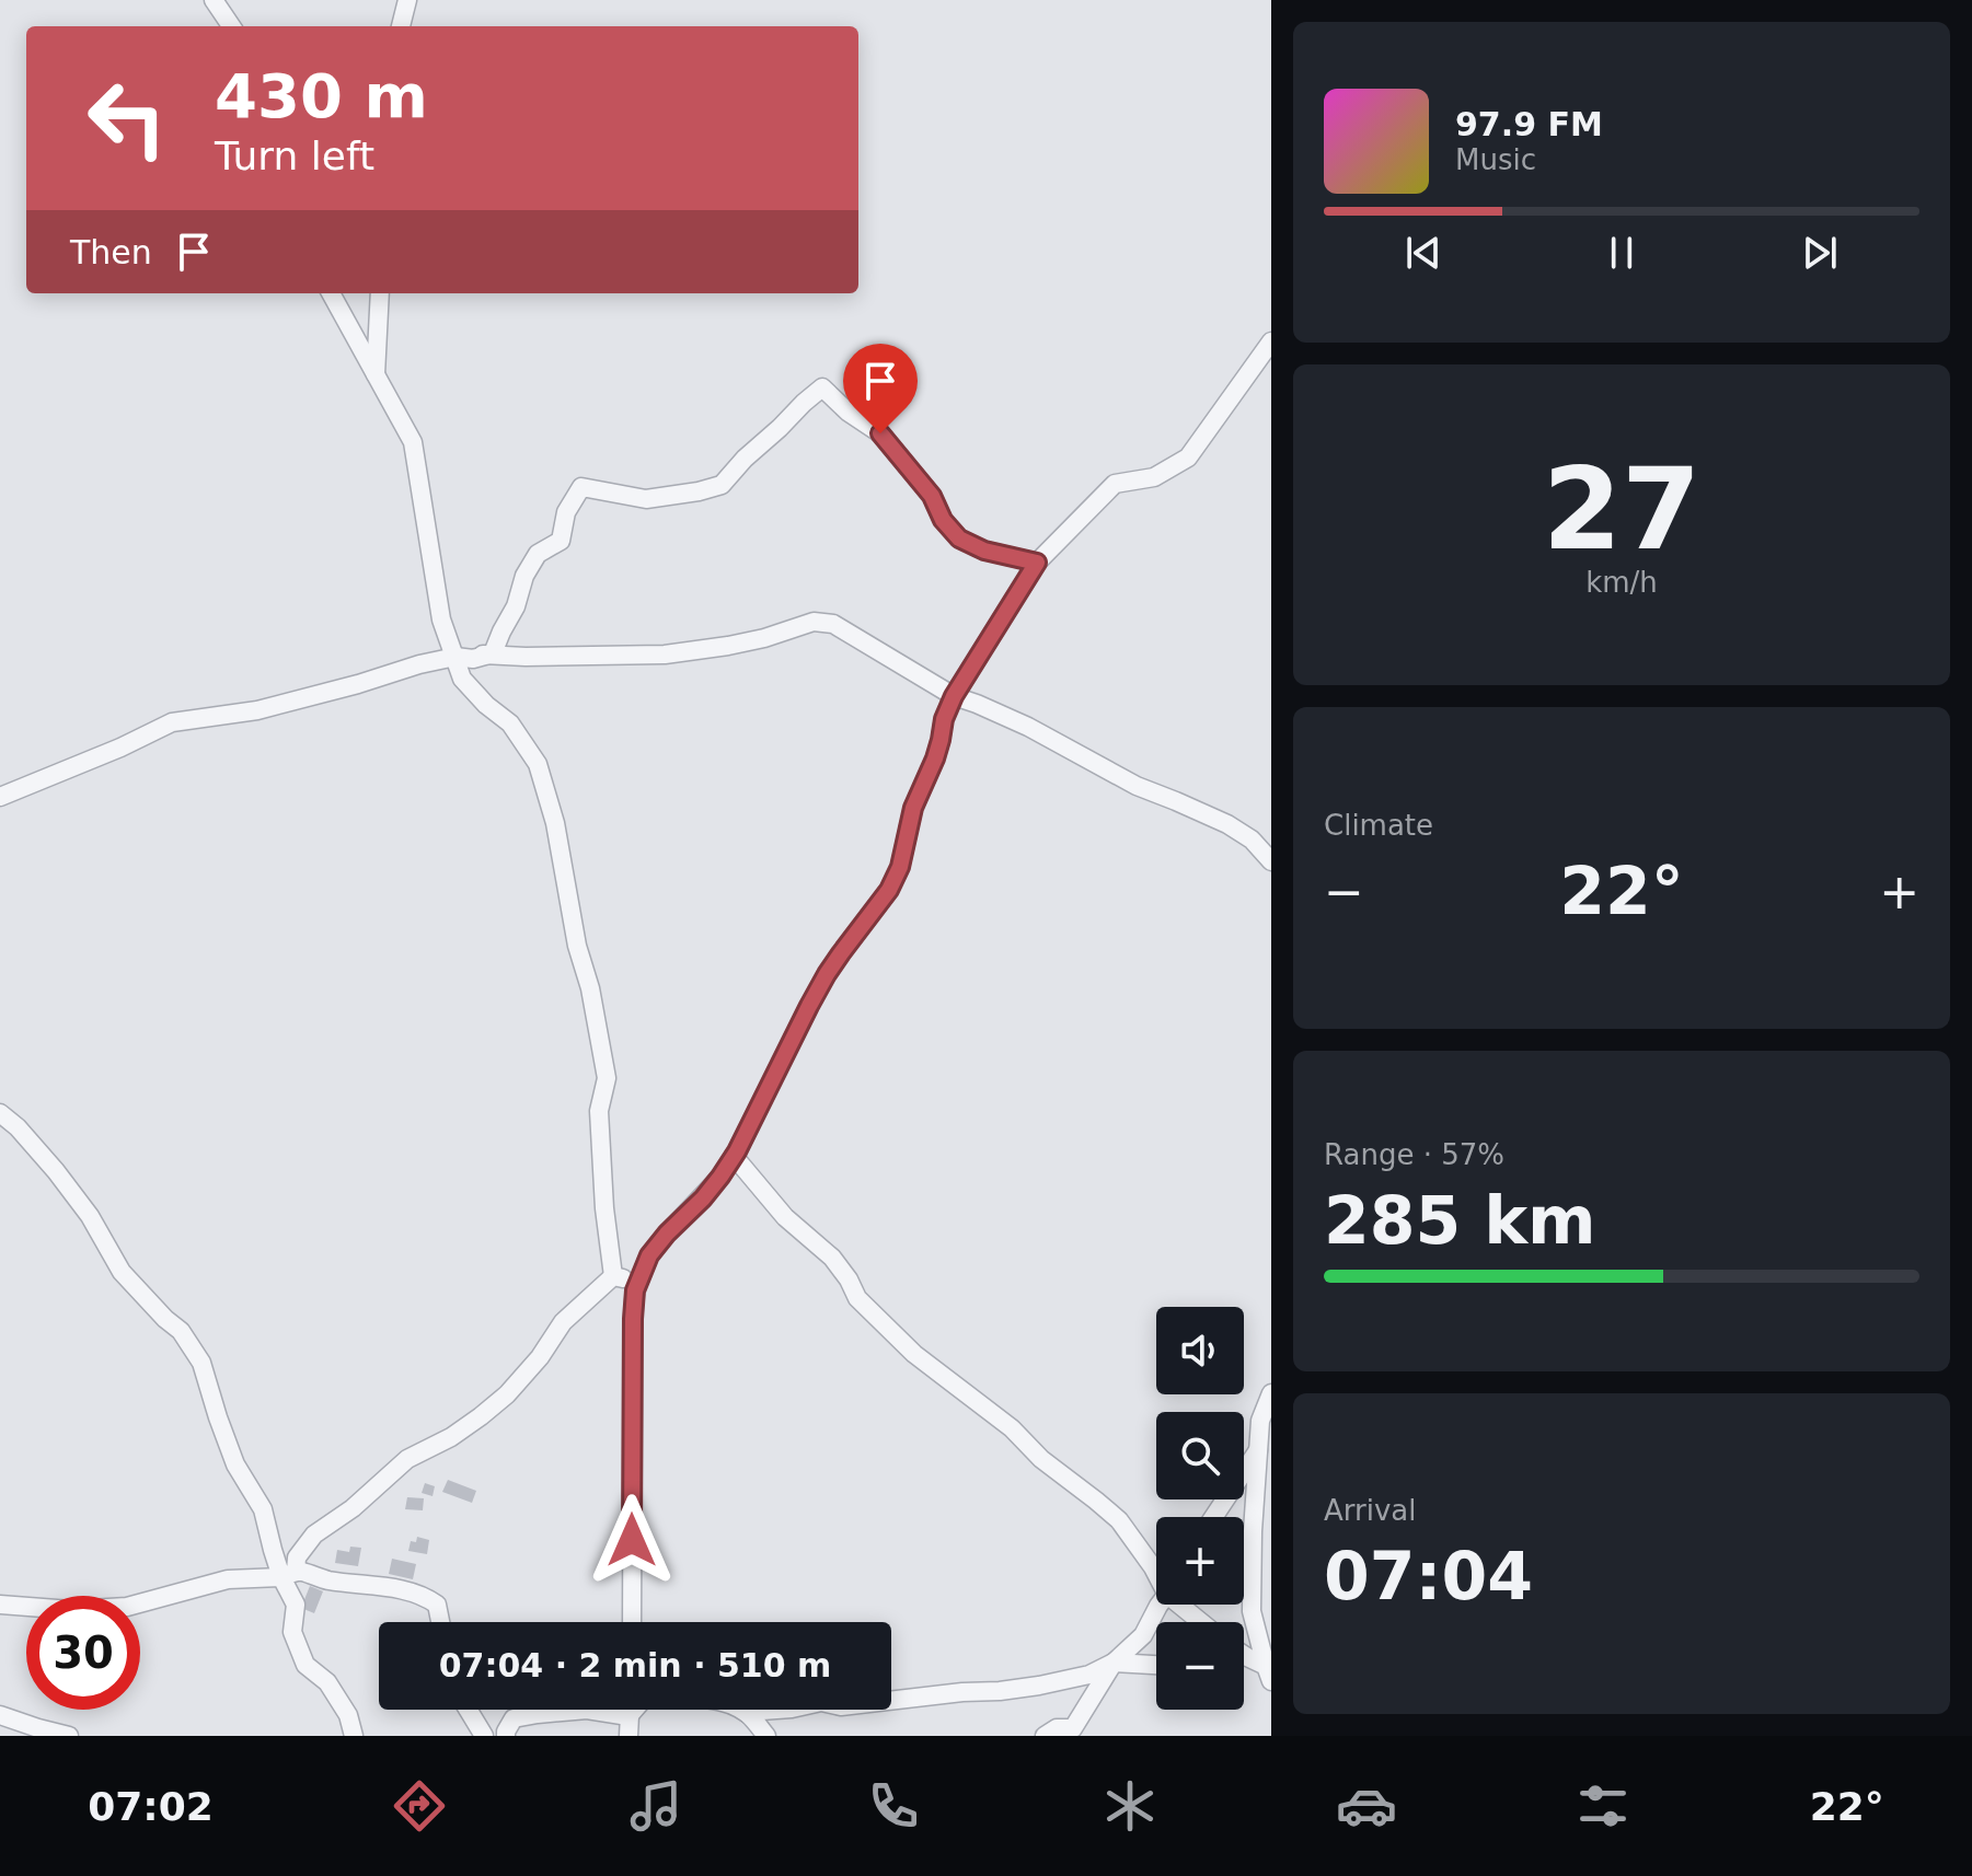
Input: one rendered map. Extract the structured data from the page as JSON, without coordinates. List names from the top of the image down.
{
  "page": {
    "turn": ["430 m", "Turn left"],
    "song": ["97.9 FM", "Music"],
    "then": "Then",
    "tile": [
      ["27", "km/h"],
      "Climate",
      ["Range · 57%", "285 km"],
      ["Arrival", "07:04"]
    ],
    "heat": ["−", "22°", "+"],
    "map_buttons": ["+", "−"],
    "limit": "30",
    "trip": "07:04 · 2 min · 510 m",
    "tabs": ["07:02", "22°"]
  }
}
